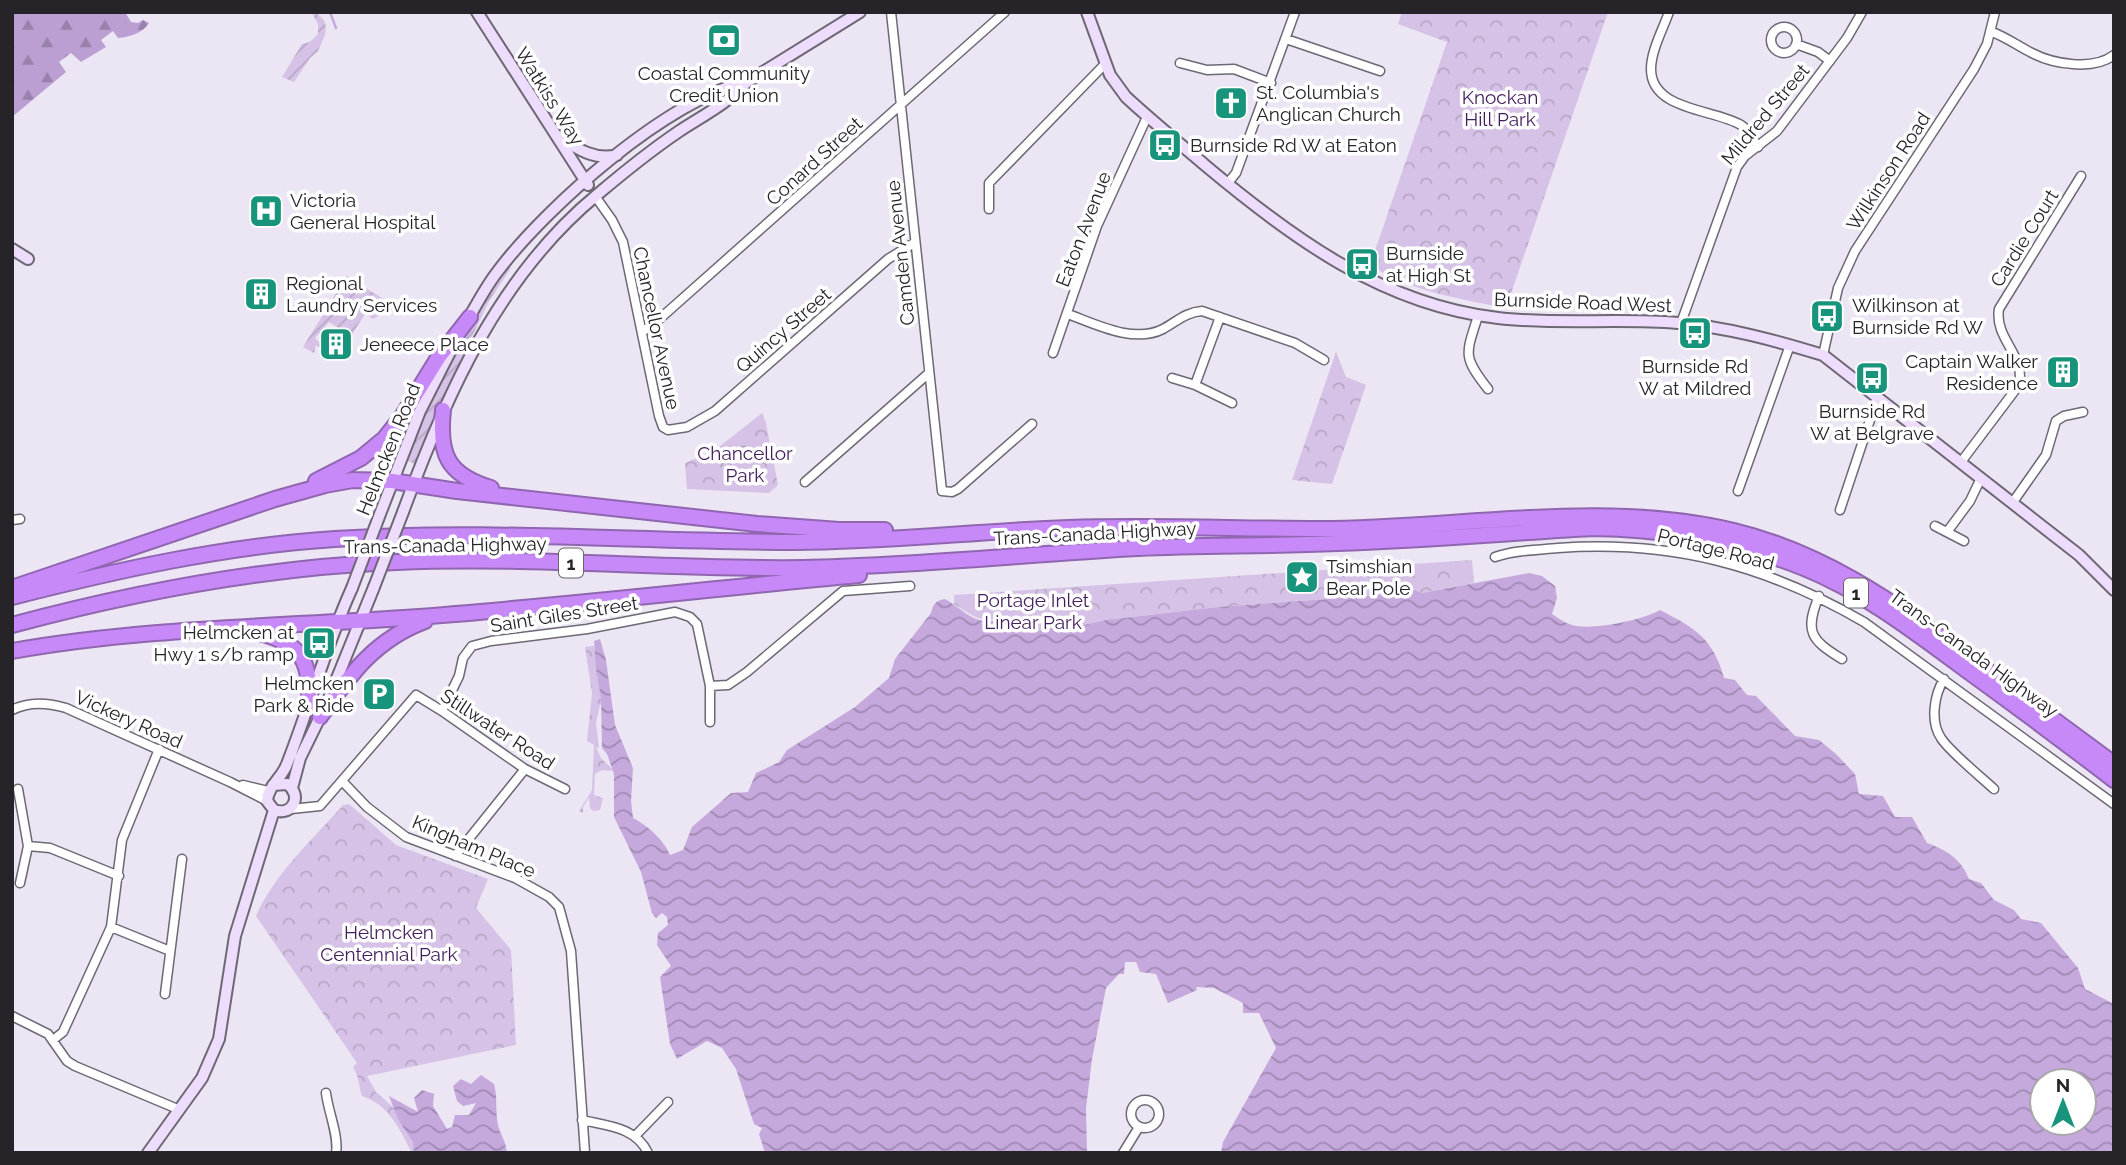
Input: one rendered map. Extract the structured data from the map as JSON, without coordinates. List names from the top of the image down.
{
  "streets": {
    "highway": ["Trans-Canada Highway", "1"],
    "main road": ["Watkiss Way", "Burnside Road West", "Helmcken Road"],
    "street": [
      "Mildred Street",
      "Conard Street",
      "Wilkinson Road",
      "Eaton Avenue",
      "Cardie Court",
      "Camden Avenue",
      "Chancellor Avenue",
      "Quincy Street",
      "Portage Road",
      "Saint Giles Street",
      "Vickery Road",
      "Stillwater Road",
      "Kingham Place"
    ]
  },
  "crossings": [
    ["Watkiss Way", "Chancellor Avenue"],
    ["Watkiss Way", "Helmcken Road"],
    ["Mildred Street", "Burnside Road West"],
    ["Conard Street", "Camden Avenue"],
    ["Conard Street", "Chancellor Avenue"],
    ["Wilkinson Road", "Burnside Road West"],
    ["Eaton Avenue", "Burnside Road West"],
    ["Cardie Court", "Burnside Road West"],
    ["Camden Avenue", "Quincy Street"],
    ["Chancellor Avenue", "Quincy Street"],
    ["Chancellor Avenue", "Helmcken Road"],
    ["Helmcken Road", "Vickery Road"],
    ["Saint Giles Street", "Stillwater Road"],
    ["Stillwater Road", "Kingham Place"]
  ],
  "parks": [
    "Knockan Hill Park",
    "Chancellor Park",
    "Portage Inlet Linear Park",
    "Helmcken Centennial Park"
  ],
  "places": {
    "bank": ["Coastal Community Credit Union"],
    "church": ["St. Columbia's Anglican Church"],
    "bus stop": [
      "Burnside Rd W at Eaton",
      "Burnside at High St",
      "Wilkinson at Burnside Rd W",
      "Burnside Rd W at Mildred",
      "Burnside Rd W at Belgrave",
      "Helmcken at Hwy 1 s/b ramp"
    ],
    "hospital": ["Victoria General Hospital"],
    "building": ["Regional Laundry Services", "Jeneece Place", "Captain Walker Residence"],
    "place": ["Tsimshian Bear Pole"],
    "parking": ["Helmcken Park & Ride"]
  },
  "north": "top"
}
